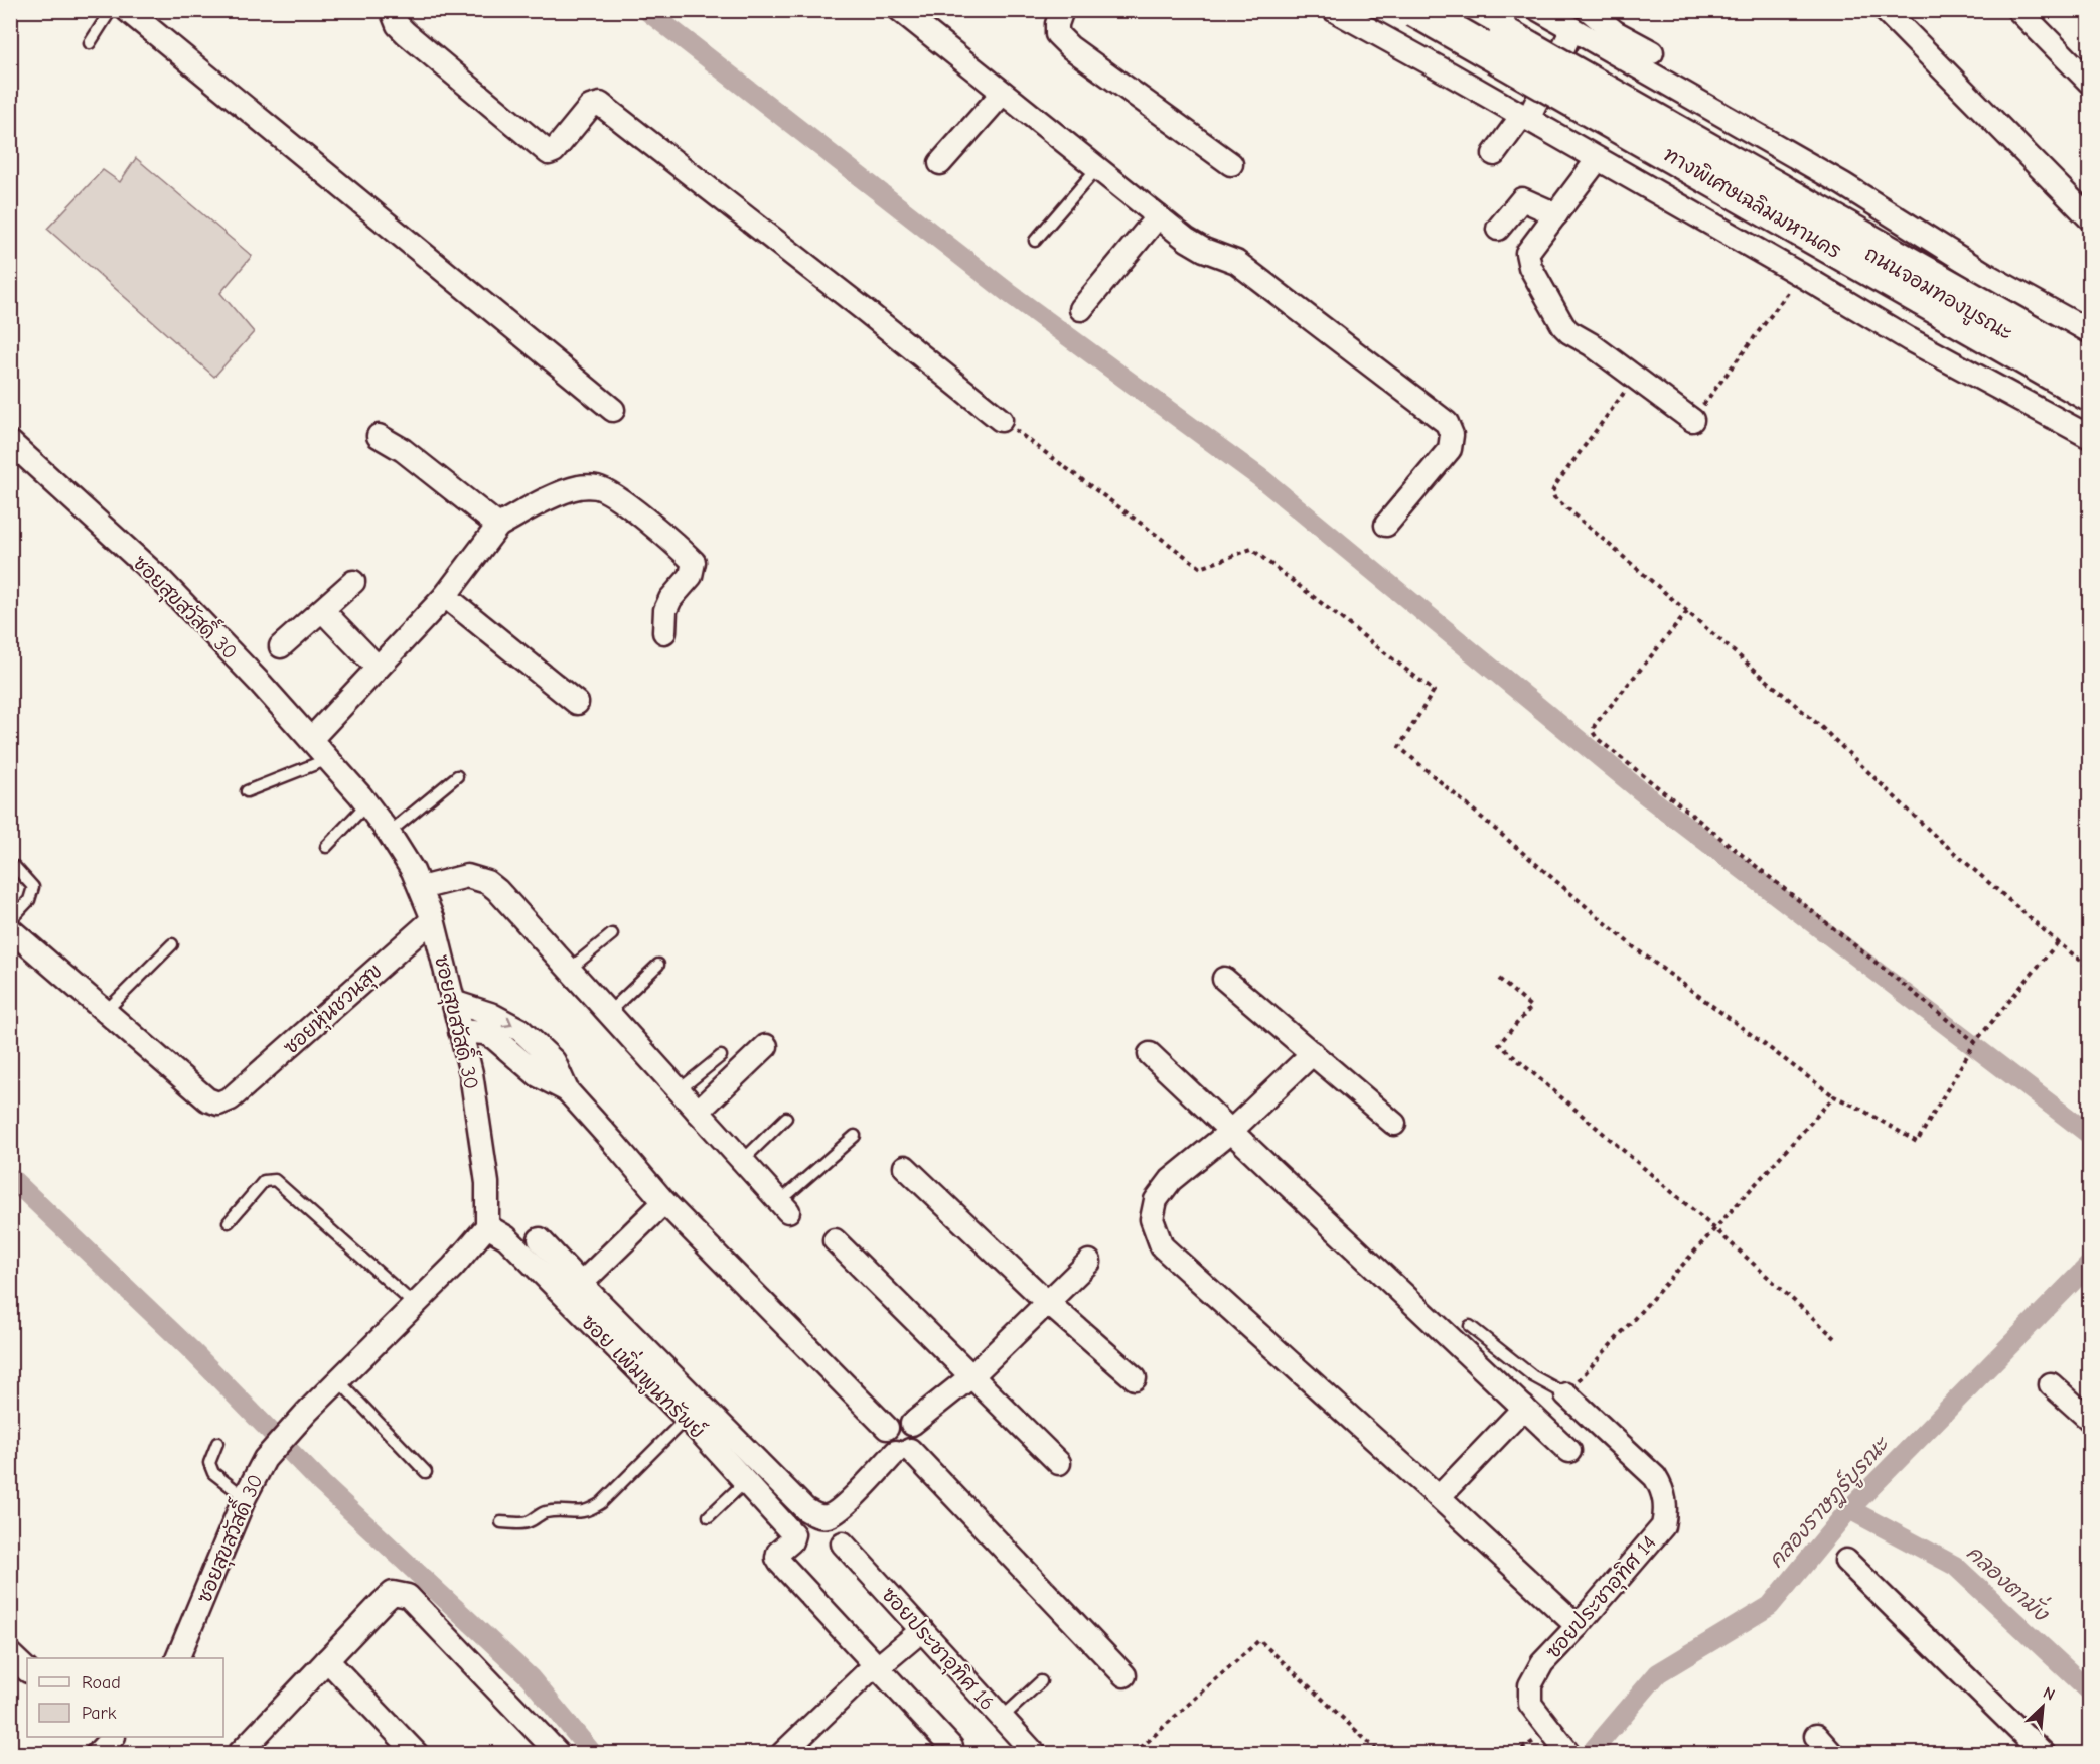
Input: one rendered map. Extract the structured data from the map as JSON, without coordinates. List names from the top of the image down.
{
  "streets": {
    "highway": ["ทางพิเศษเฉลิมมหานคร"],
    "street": [
      "ถนนจอมทองบูรณะ",
      "ซอยสุขสวัสดิ์ 30",
      "ซอยหุ่นชวนสุข",
      "ซอย เพิ่มพูนทรัพย์",
      "ซอยประชาอุทิศ 14",
      "ซอยประชาอุทิศ 16"
    ]
  },
  "crossings": [
    ["ซอยสุขสวัสดิ์ 30", "ซอยหุ่นชวนสุข"],
    ["ซอยสุขสวัสดิ์ 30", "ซอย เพิ่มพูนทรัพย์"]
  ],
  "water": ["คลองราษฎร์บูรณะ", "คลองตามั่ง"],
  "legend": ["Road", "Park"],
  "north": "top right"
}
